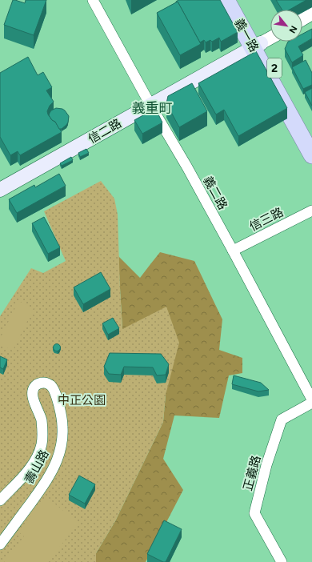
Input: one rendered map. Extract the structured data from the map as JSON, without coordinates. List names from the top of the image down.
{
  "streets": {
    "main road": ["義一路", "2", "信二路"],
    "street": [
      "義二路",
      "信三路",
      "壽山路",
      "正義路"
    ]
  },
  "crossings": [
    ["義一路", "信二路"],
    ["信二路", "義二路"],
    ["義二路", "信三路"]
  ],
  "districts": ["義重町"],
  "parks": ["中正公園"],
  "north": "bottom right"
}
